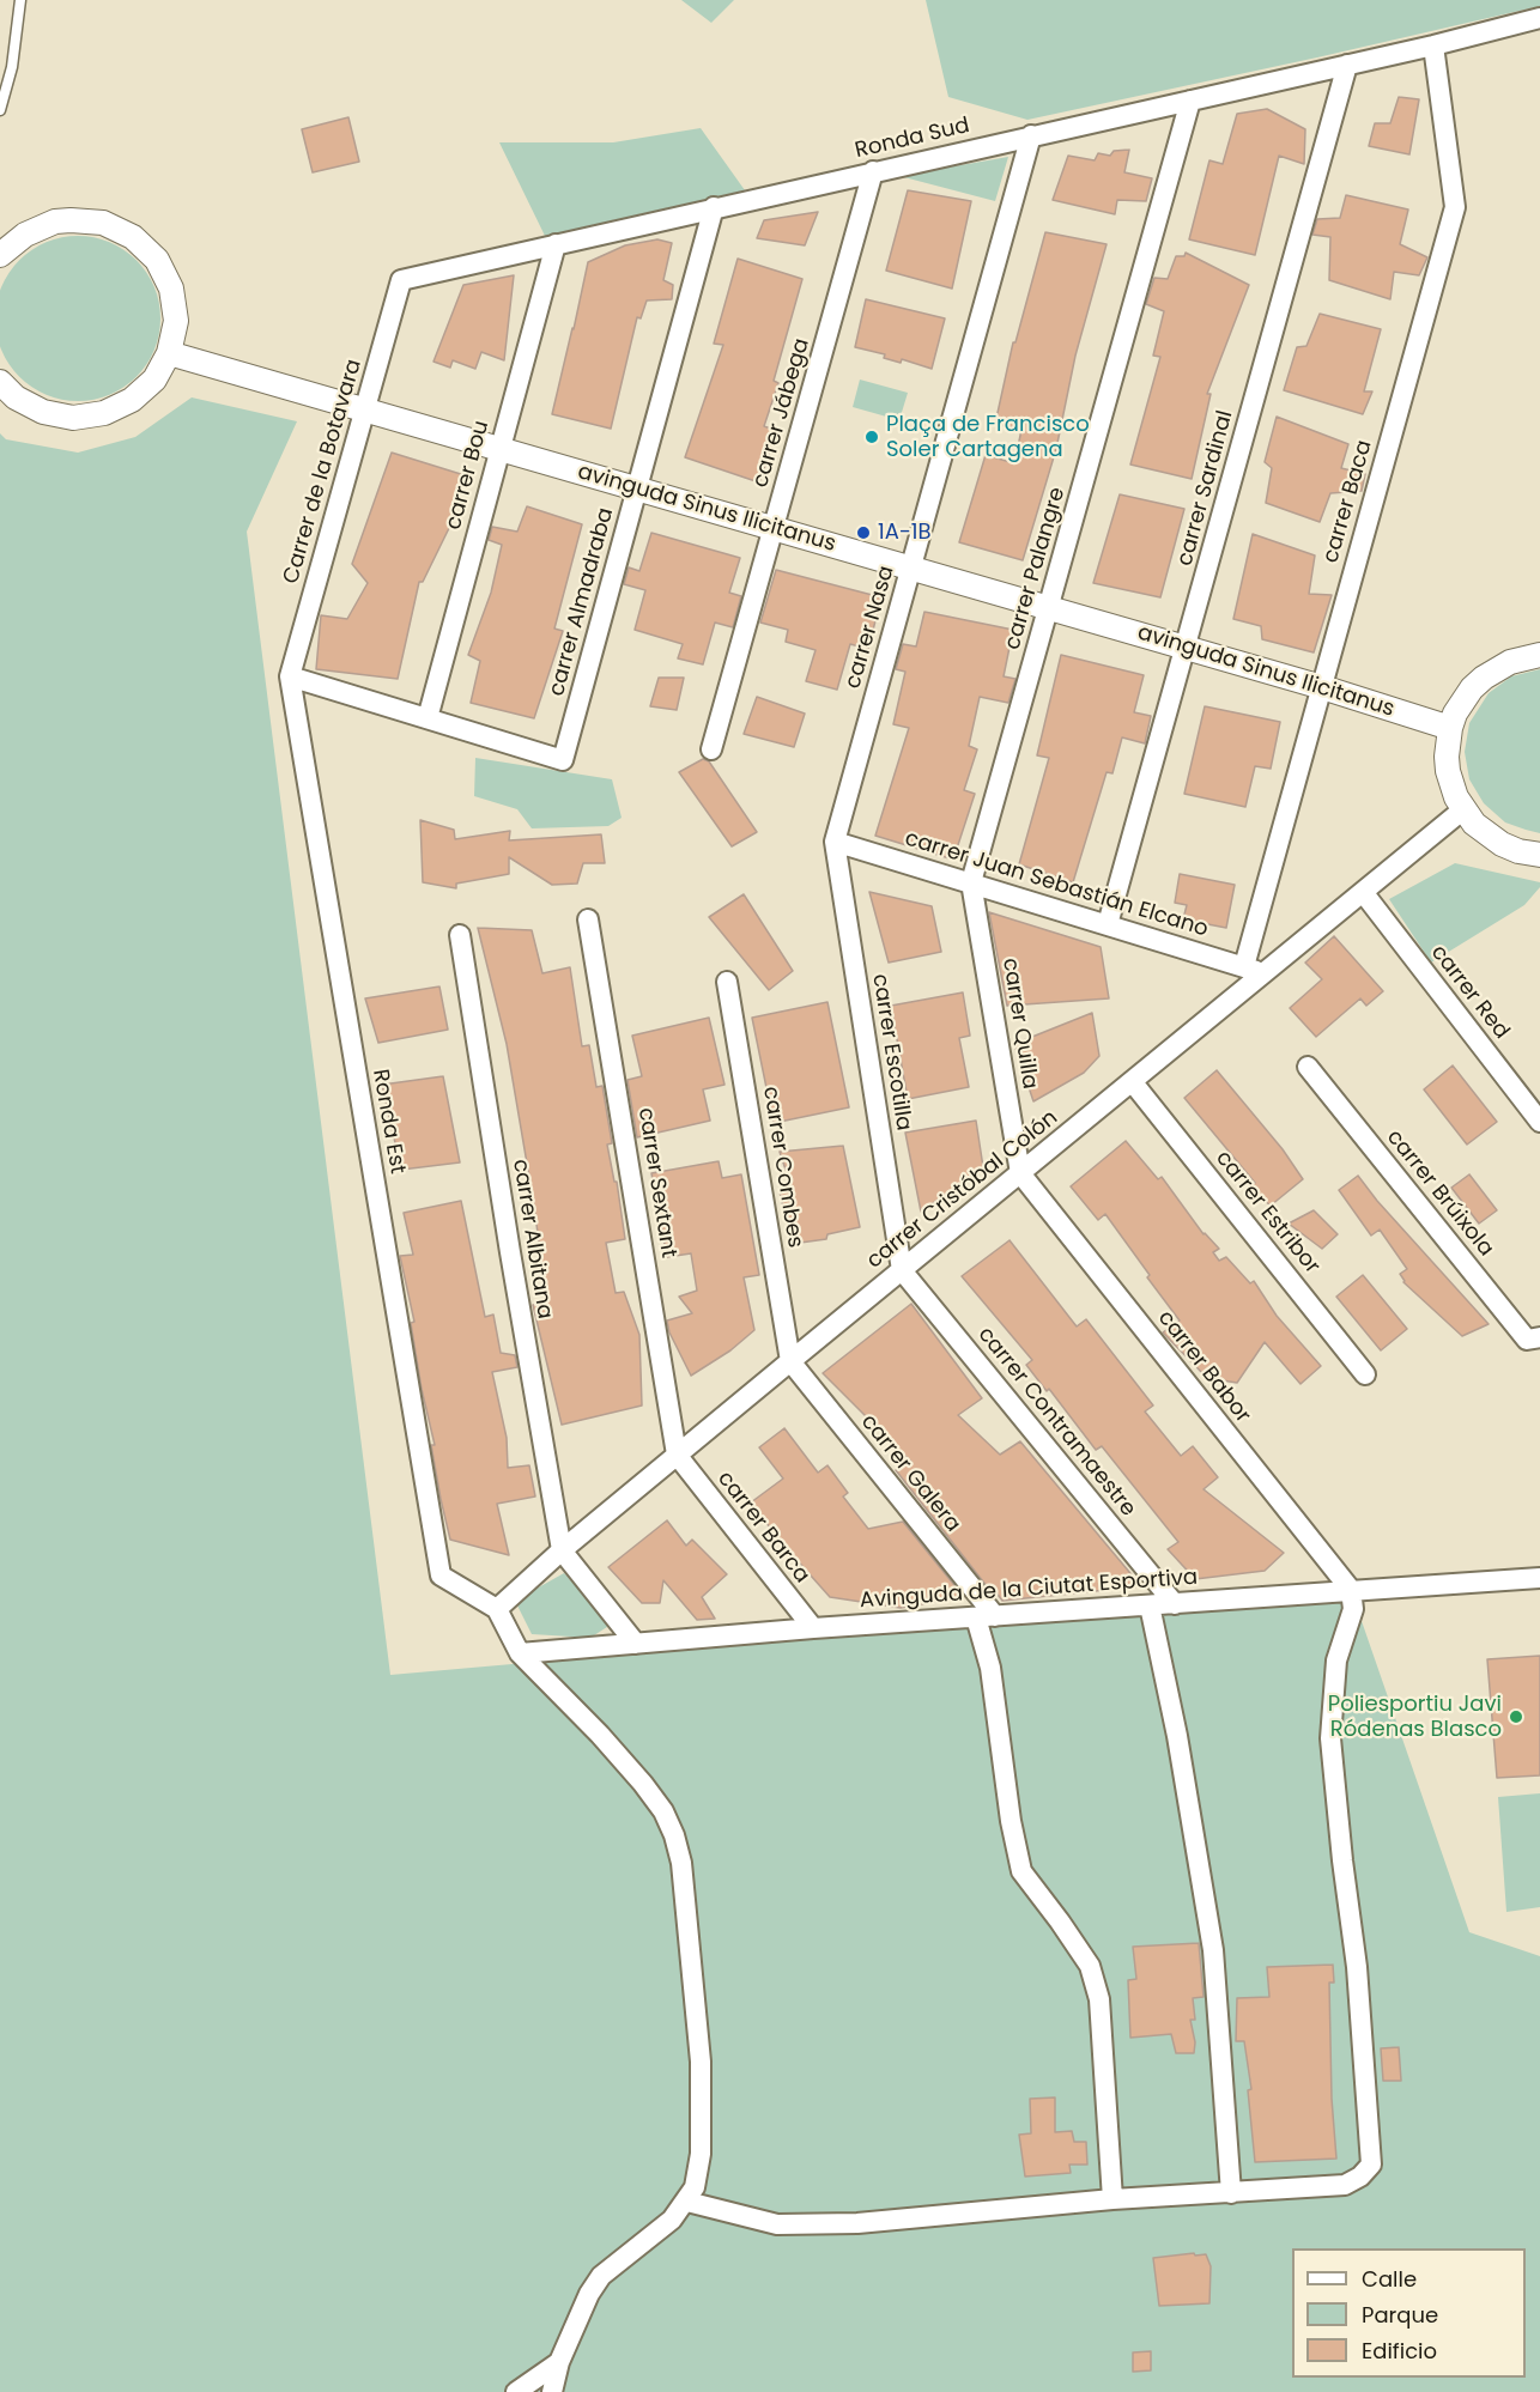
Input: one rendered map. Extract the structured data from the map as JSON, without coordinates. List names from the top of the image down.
{
  "streets": {
    "street": [
      "Ronda Sud",
      "carrer Jábega",
      "Carrer de la Botavara",
      "carrer Bou",
      "carrer Sardinal",
      "carrer Baca",
      "avinguda Sinus Ilicitanus",
      "carrer Palangre",
      "carrer Almadraba",
      "carrer Nasa",
      "carrer Juan Sebastián Elcano",
      "carrer Red",
      "carrer Quilla",
      "carrer Escotilla",
      "Ronda Est",
      "carrer Combes",
      "carrer Sextant",
      "carrer Cristóbal Colón",
      "carrer Brúixola",
      "carrer Estribor",
      "carrer Albitana",
      "carrer Babor",
      "carrer Contramaestre",
      "carrer Galera",
      "carrer Barca",
      "Avinguda de la Ciutat Esportiva"
    ]
  },
  "crossings": [
    ["Ronda Sud", "carrer Jábega"],
    ["Ronda Sud", "Carrer de la Botavara"],
    ["Ronda Sud", "carrer Bou"],
    ["Ronda Sud", "carrer Sardinal"],
    ["Ronda Sud", "carrer Baca"],
    ["Ronda Sud", "carrer Palangre"],
    ["Ronda Sud", "carrer Almadraba"],
    ["Ronda Sud", "carrer Nasa"],
    ["carrer Jábega", "avinguda Sinus Ilicitanus"],
    ["Carrer de la Botavara", "avinguda Sinus Ilicitanus"],
    ["Carrer de la Botavara", "Ronda Est"],
    ["carrer Bou", "avinguda Sinus Ilicitanus"],
    ["carrer Bou", "carrer Almadraba"],
    ["carrer Sardinal", "avinguda Sinus Ilicitanus"],
    ["carrer Sardinal", "carrer Juan Sebastián Elcano"],
    ["carrer Baca", "avinguda Sinus Ilicitanus"],
    ["carrer Baca", "carrer Juan Sebastián Elcano"],
    ["avinguda Sinus Ilicitanus", "carrer Palangre"],
    ["avinguda Sinus Ilicitanus", "carrer Almadraba"],
    ["avinguda Sinus Ilicitanus", "carrer Nasa"],
    ["carrer Palangre", "carrer Juan Sebastián Elcano"],
    ["carrer Palangre", "carrer Quilla"],
    ["carrer Nasa", "carrer Juan Sebastián Elcano"],
    ["carrer Nasa", "carrer Escotilla"],
    ["carrer Juan Sebastián Elcano", "carrer Quilla"],
    ["carrer Juan Sebastián Elcano", "carrer Escotilla"],
    ["carrer Juan Sebastián Elcano", "carrer Cristóbal Colón"],
    ["carrer Red", "carrer Cristóbal Colón"],
    ["carrer Quilla", "carrer Cristóbal Colón"],
    ["carrer Quilla", "carrer Babor"],
    ["carrer Escotilla", "carrer Cristóbal Colón"],
    ["carrer Escotilla", "carrer Contramaestre"],
    ["Ronda Est", "carrer Cristóbal Colón"],
    ["carrer Combes", "carrer Cristóbal Colón"],
    ["carrer Combes", "carrer Galera"],
    ["carrer Sextant", "carrer Cristóbal Colón"],
    ["carrer Sextant", "carrer Barca"],
    ["carrer Cristóbal Colón", "carrer Estribor"],
    ["carrer Cristóbal Colón", "carrer Albitana"],
    ["carrer Cristóbal Colón", "carrer Babor"],
    ["carrer Cristóbal Colón", "carrer Contramaestre"],
    ["carrer Cristóbal Colón", "carrer Galera"],
    ["carrer Cristóbal Colón", "carrer Barca"],
    ["carrer Babor", "Avinguda de la Ciutat Esportiva"],
    ["carrer Contramaestre", "Avinguda de la Ciutat Esportiva"],
    ["carrer Galera", "Avinguda de la Ciutat Esportiva"],
    ["carrer Barca", "Avinguda de la Ciutat Esportiva"]
  ],
  "places": ["Plaça de Francisco Soler Cartagena", "1A-1B", "Poliesportiu Javi Ródenas Blasco"],
  "legend": ["Calle", "Parque", "Edificio"]
}
